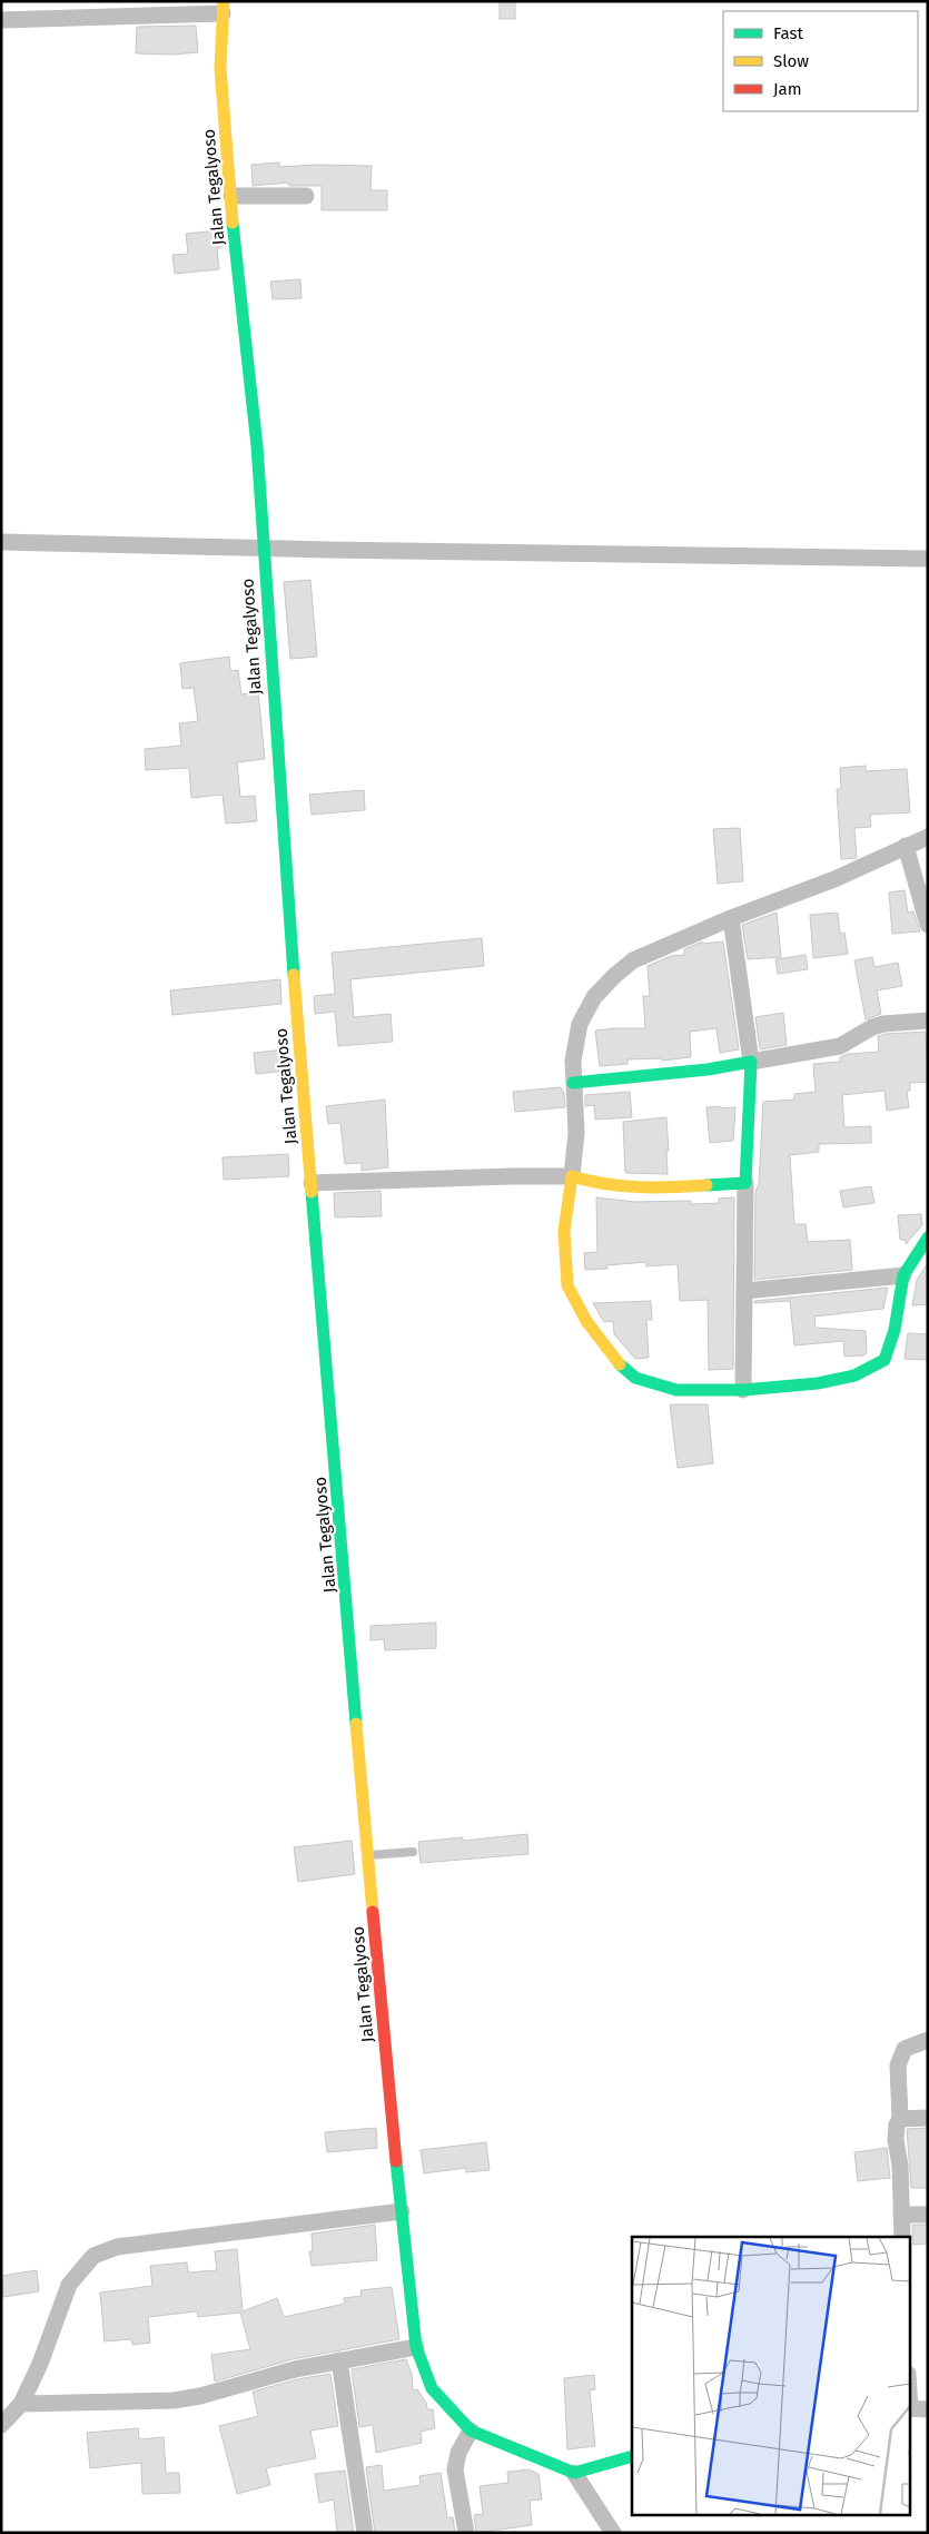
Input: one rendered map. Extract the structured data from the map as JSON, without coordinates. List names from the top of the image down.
{
  "streets": {
    "street": ["Jalan Tegalyoso"]
  },
  "legend": ["Fast", "Slow", "Jam"]
}
